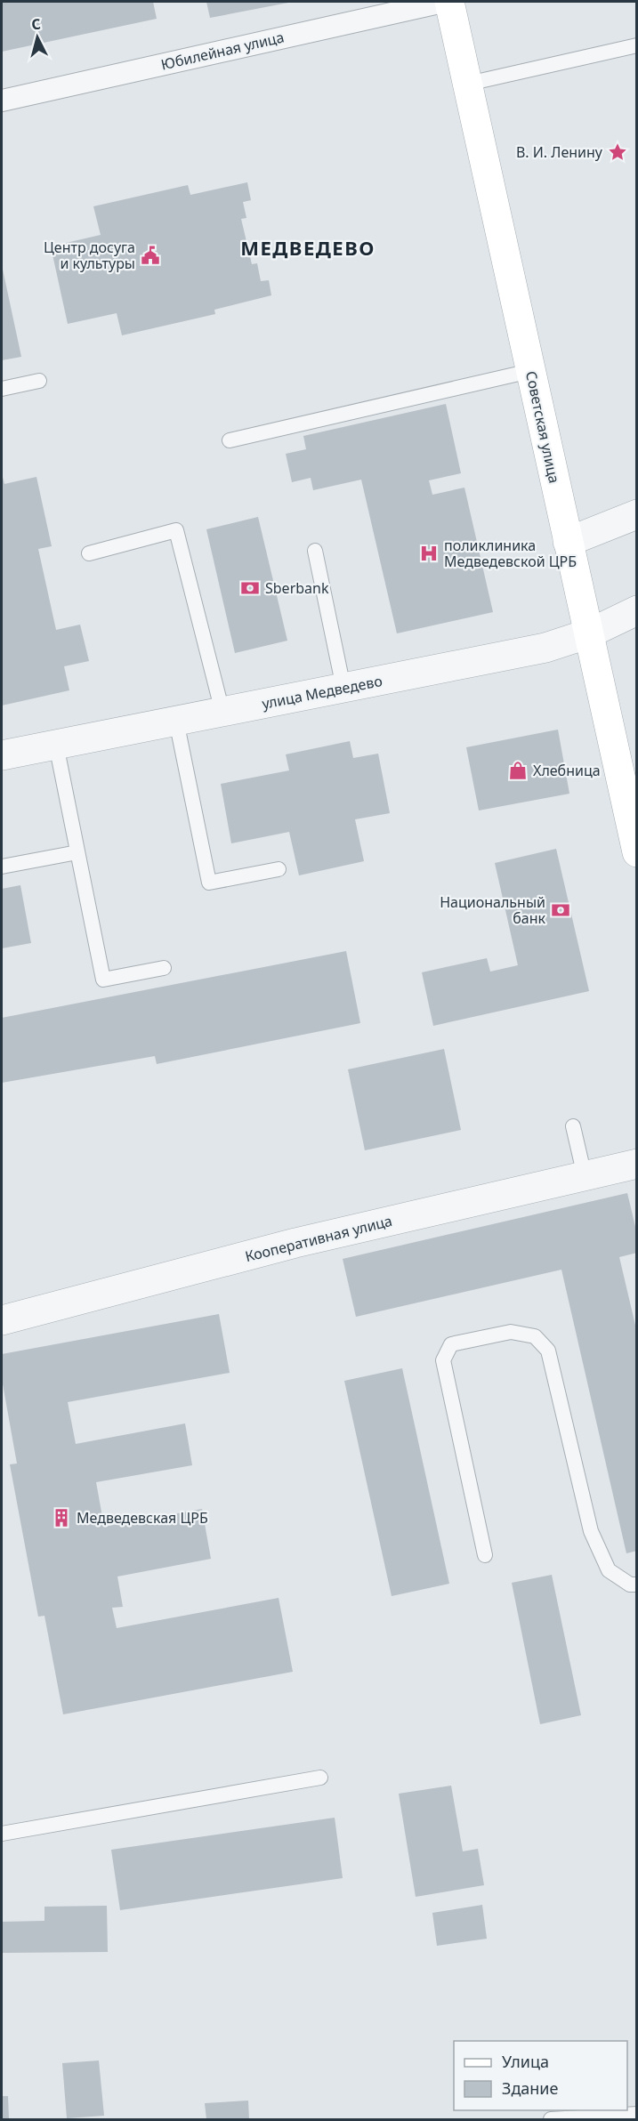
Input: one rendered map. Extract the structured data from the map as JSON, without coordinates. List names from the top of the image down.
{
  "streets": {
    "main road": ["Советская улица"],
    "street": ["Юбилейная улица", "улица Медведево", "Кооперативная улица"]
  },
  "crossings": [
    ["Советская улица", "улица Медведево"]
  ],
  "districts": ["МЕДВЕДЕВО"],
  "places": {
    "place": ["В. И. Ленину"],
    "public building": ["Центр досуга и культуры"],
    "hospital": ["поликлиника Медведевской ЦРБ"],
    "bank": ["Sberbank", "Национальный банк"],
    "shop": ["Хлебница"],
    "building": ["Медведевская ЦРБ"]
  },
  "legend": ["Улица", "Здание"],
  "north": "top"
}
